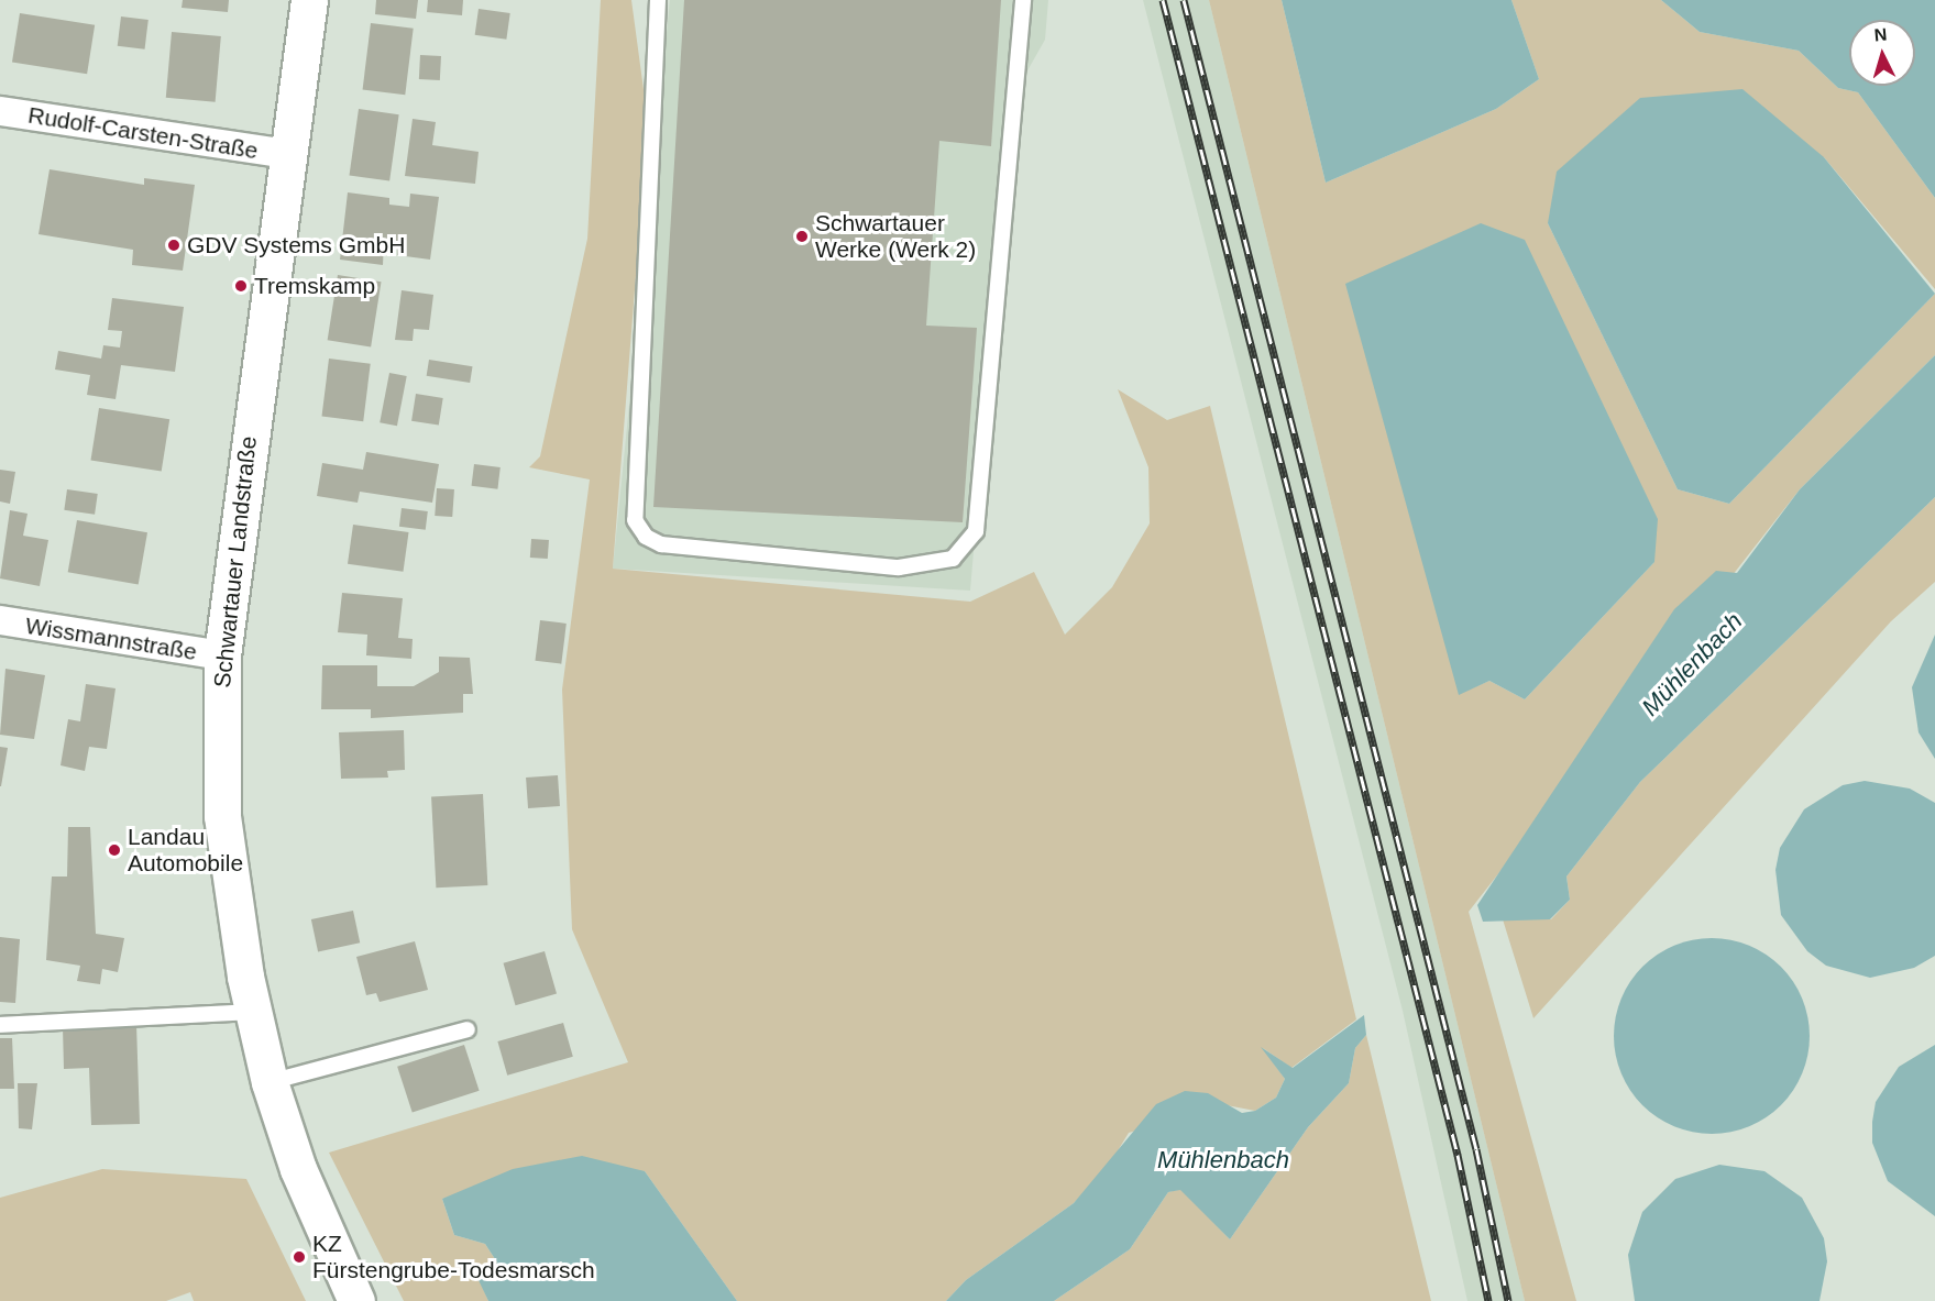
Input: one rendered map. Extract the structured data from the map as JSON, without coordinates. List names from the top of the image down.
{
  "streets": {
    "main road": ["Schwartauer Landstraße"],
    "street": ["Rudolf-Carsten-Straße", "Wissmannstraße"]
  },
  "crossings": [
    ["Rudolf-Carsten-Straße", "Schwartauer Landstraße"],
    ["Schwartauer Landstraße", "Wissmannstraße"]
  ],
  "water": ["Mühlenbach"],
  "places": [
    "Schwartauer Werke (Werk 2)",
    "GDV Systems GmbH",
    "Tremskamp",
    "Landau Automobile",
    "KZ Fürstengrube-Todesmarsch"
  ],
  "north": "top"
}
